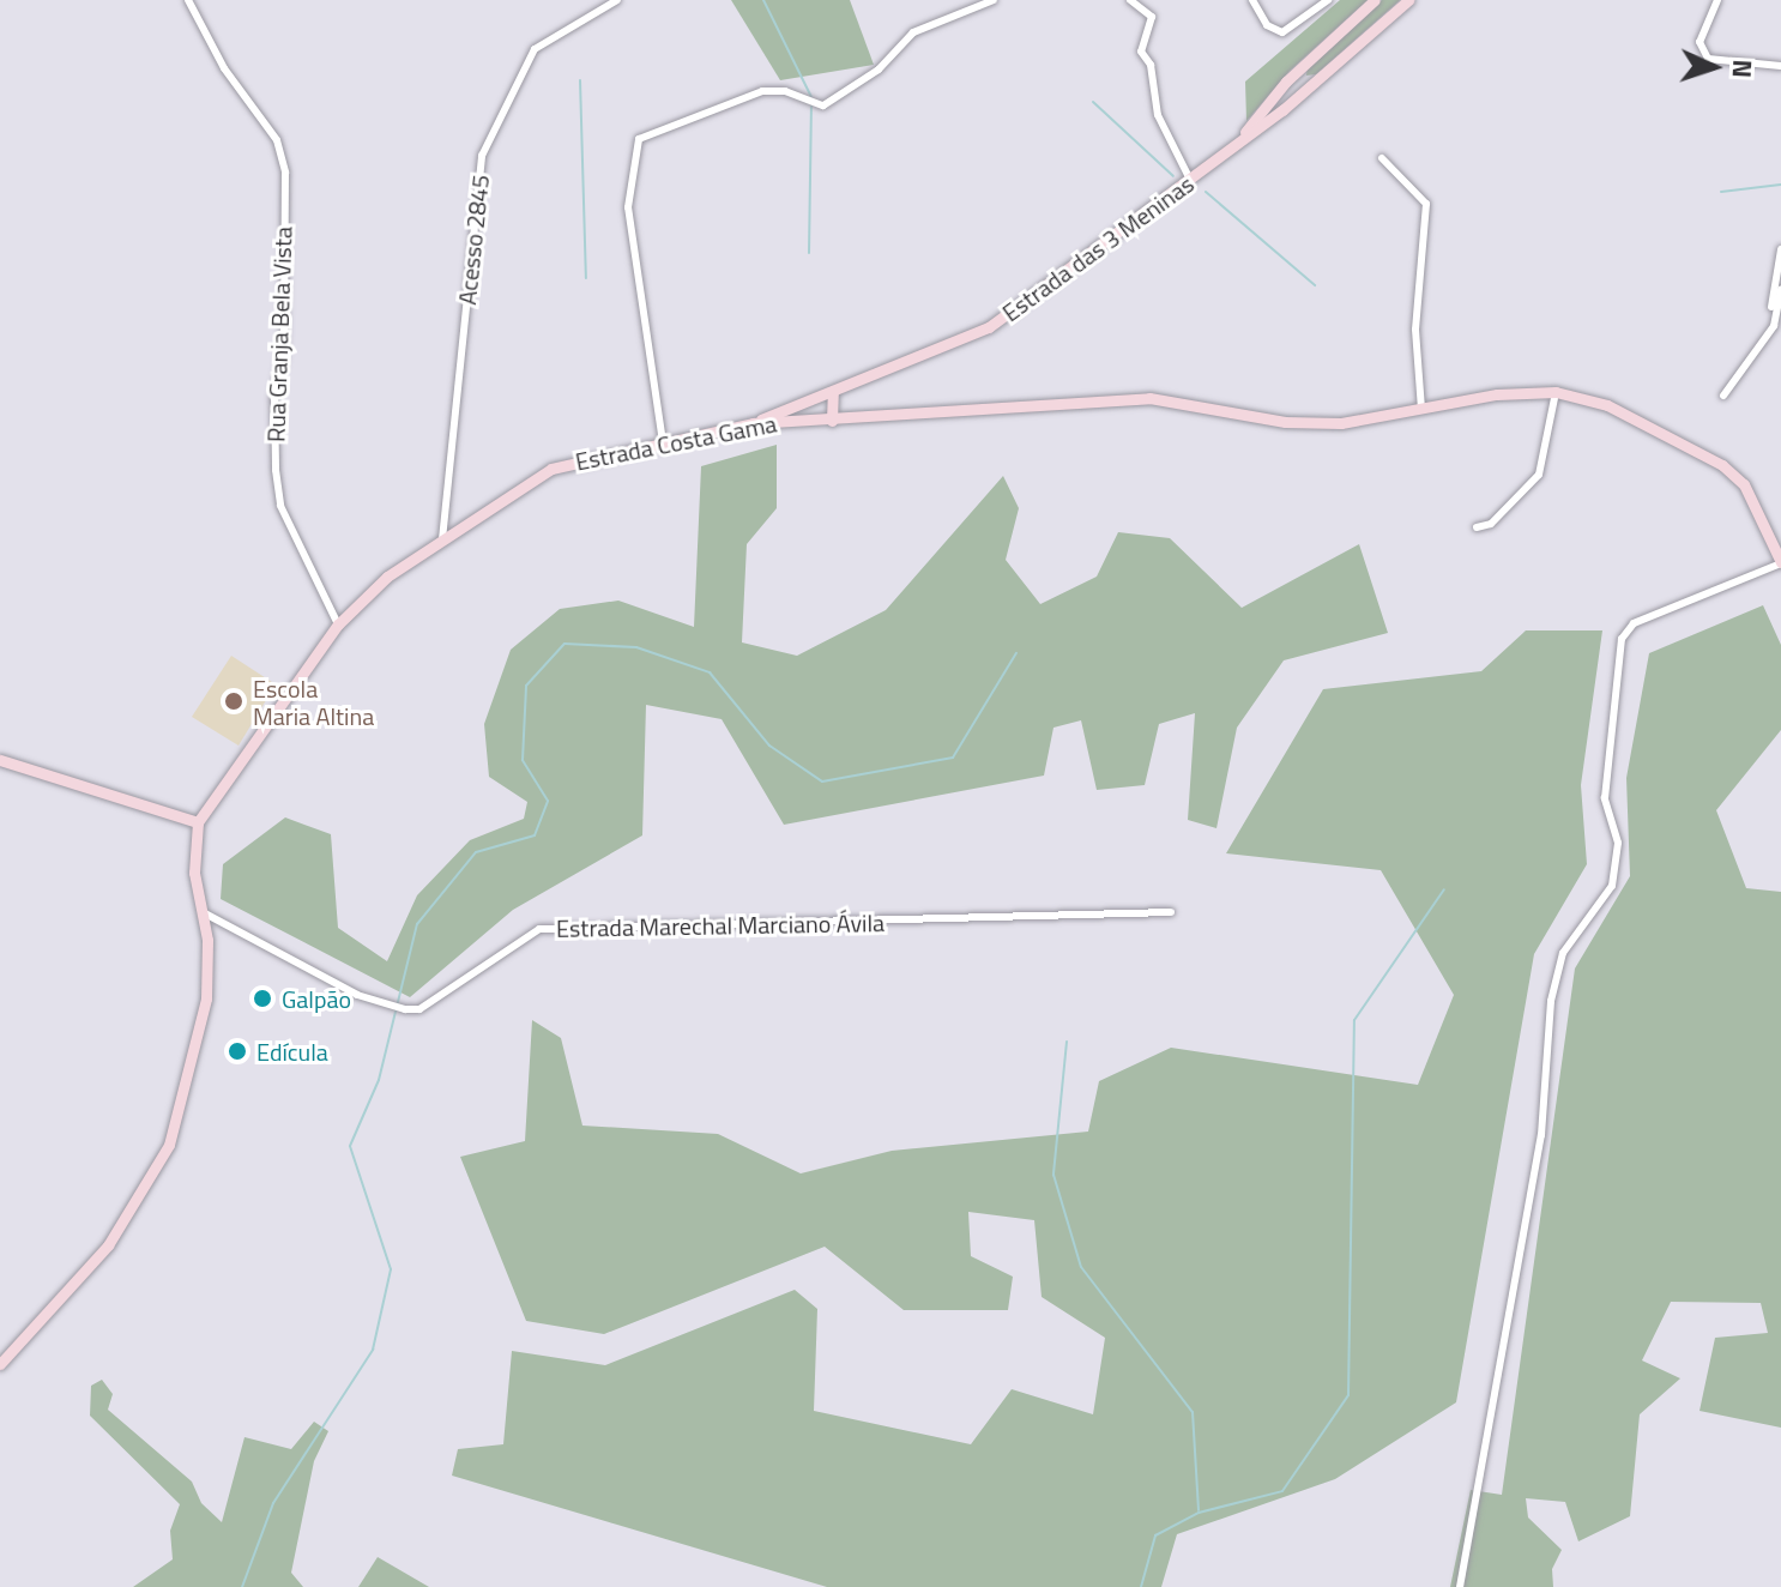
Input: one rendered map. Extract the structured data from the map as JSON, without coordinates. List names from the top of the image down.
{
  "streets": {
    "main road": ["Estrada das 3 Meninas", "Estrada Costa Gama"],
    "street": ["Acesso 2845", "Rua Granja Bela Vista", "Estrada Marechal Marciano Ávila"]
  },
  "crossings": [
    ["Acesso 2845", "Estrada Costa Gama"],
    ["Estrada das 3 Meninas", "Estrada Costa Gama"],
    ["Rua Granja Bela Vista", "Estrada Costa Gama"]
  ],
  "places": ["Escola Maria Altina", "Galpão", "Edícula"],
  "north": "right"
}
